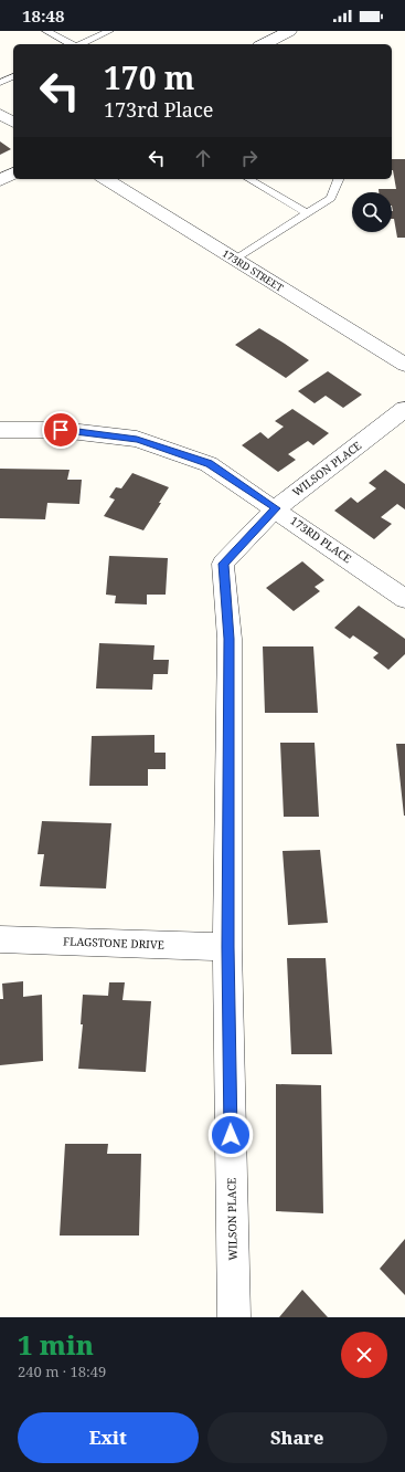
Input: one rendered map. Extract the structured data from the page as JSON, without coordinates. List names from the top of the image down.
{
  "streets": {
    "street": [
      "173RD STREET",
      "WILSON PLACE",
      "173RD PLACE",
      "FLAGSTONE DRIVE"
    ]
  },
  "crossings": [
    ["WILSON PLACE", "173RD PLACE"],
    ["WILSON PLACE", "FLAGSTONE DRIVE"]
  ],
  "page": {
    "status": "18:48",
    "turn": ["170 m", "173rd Place"],
    "heading": ["1 min", "240 m · 18:49"],
    "buttons": ["Exit", "Share"]
  }
}
